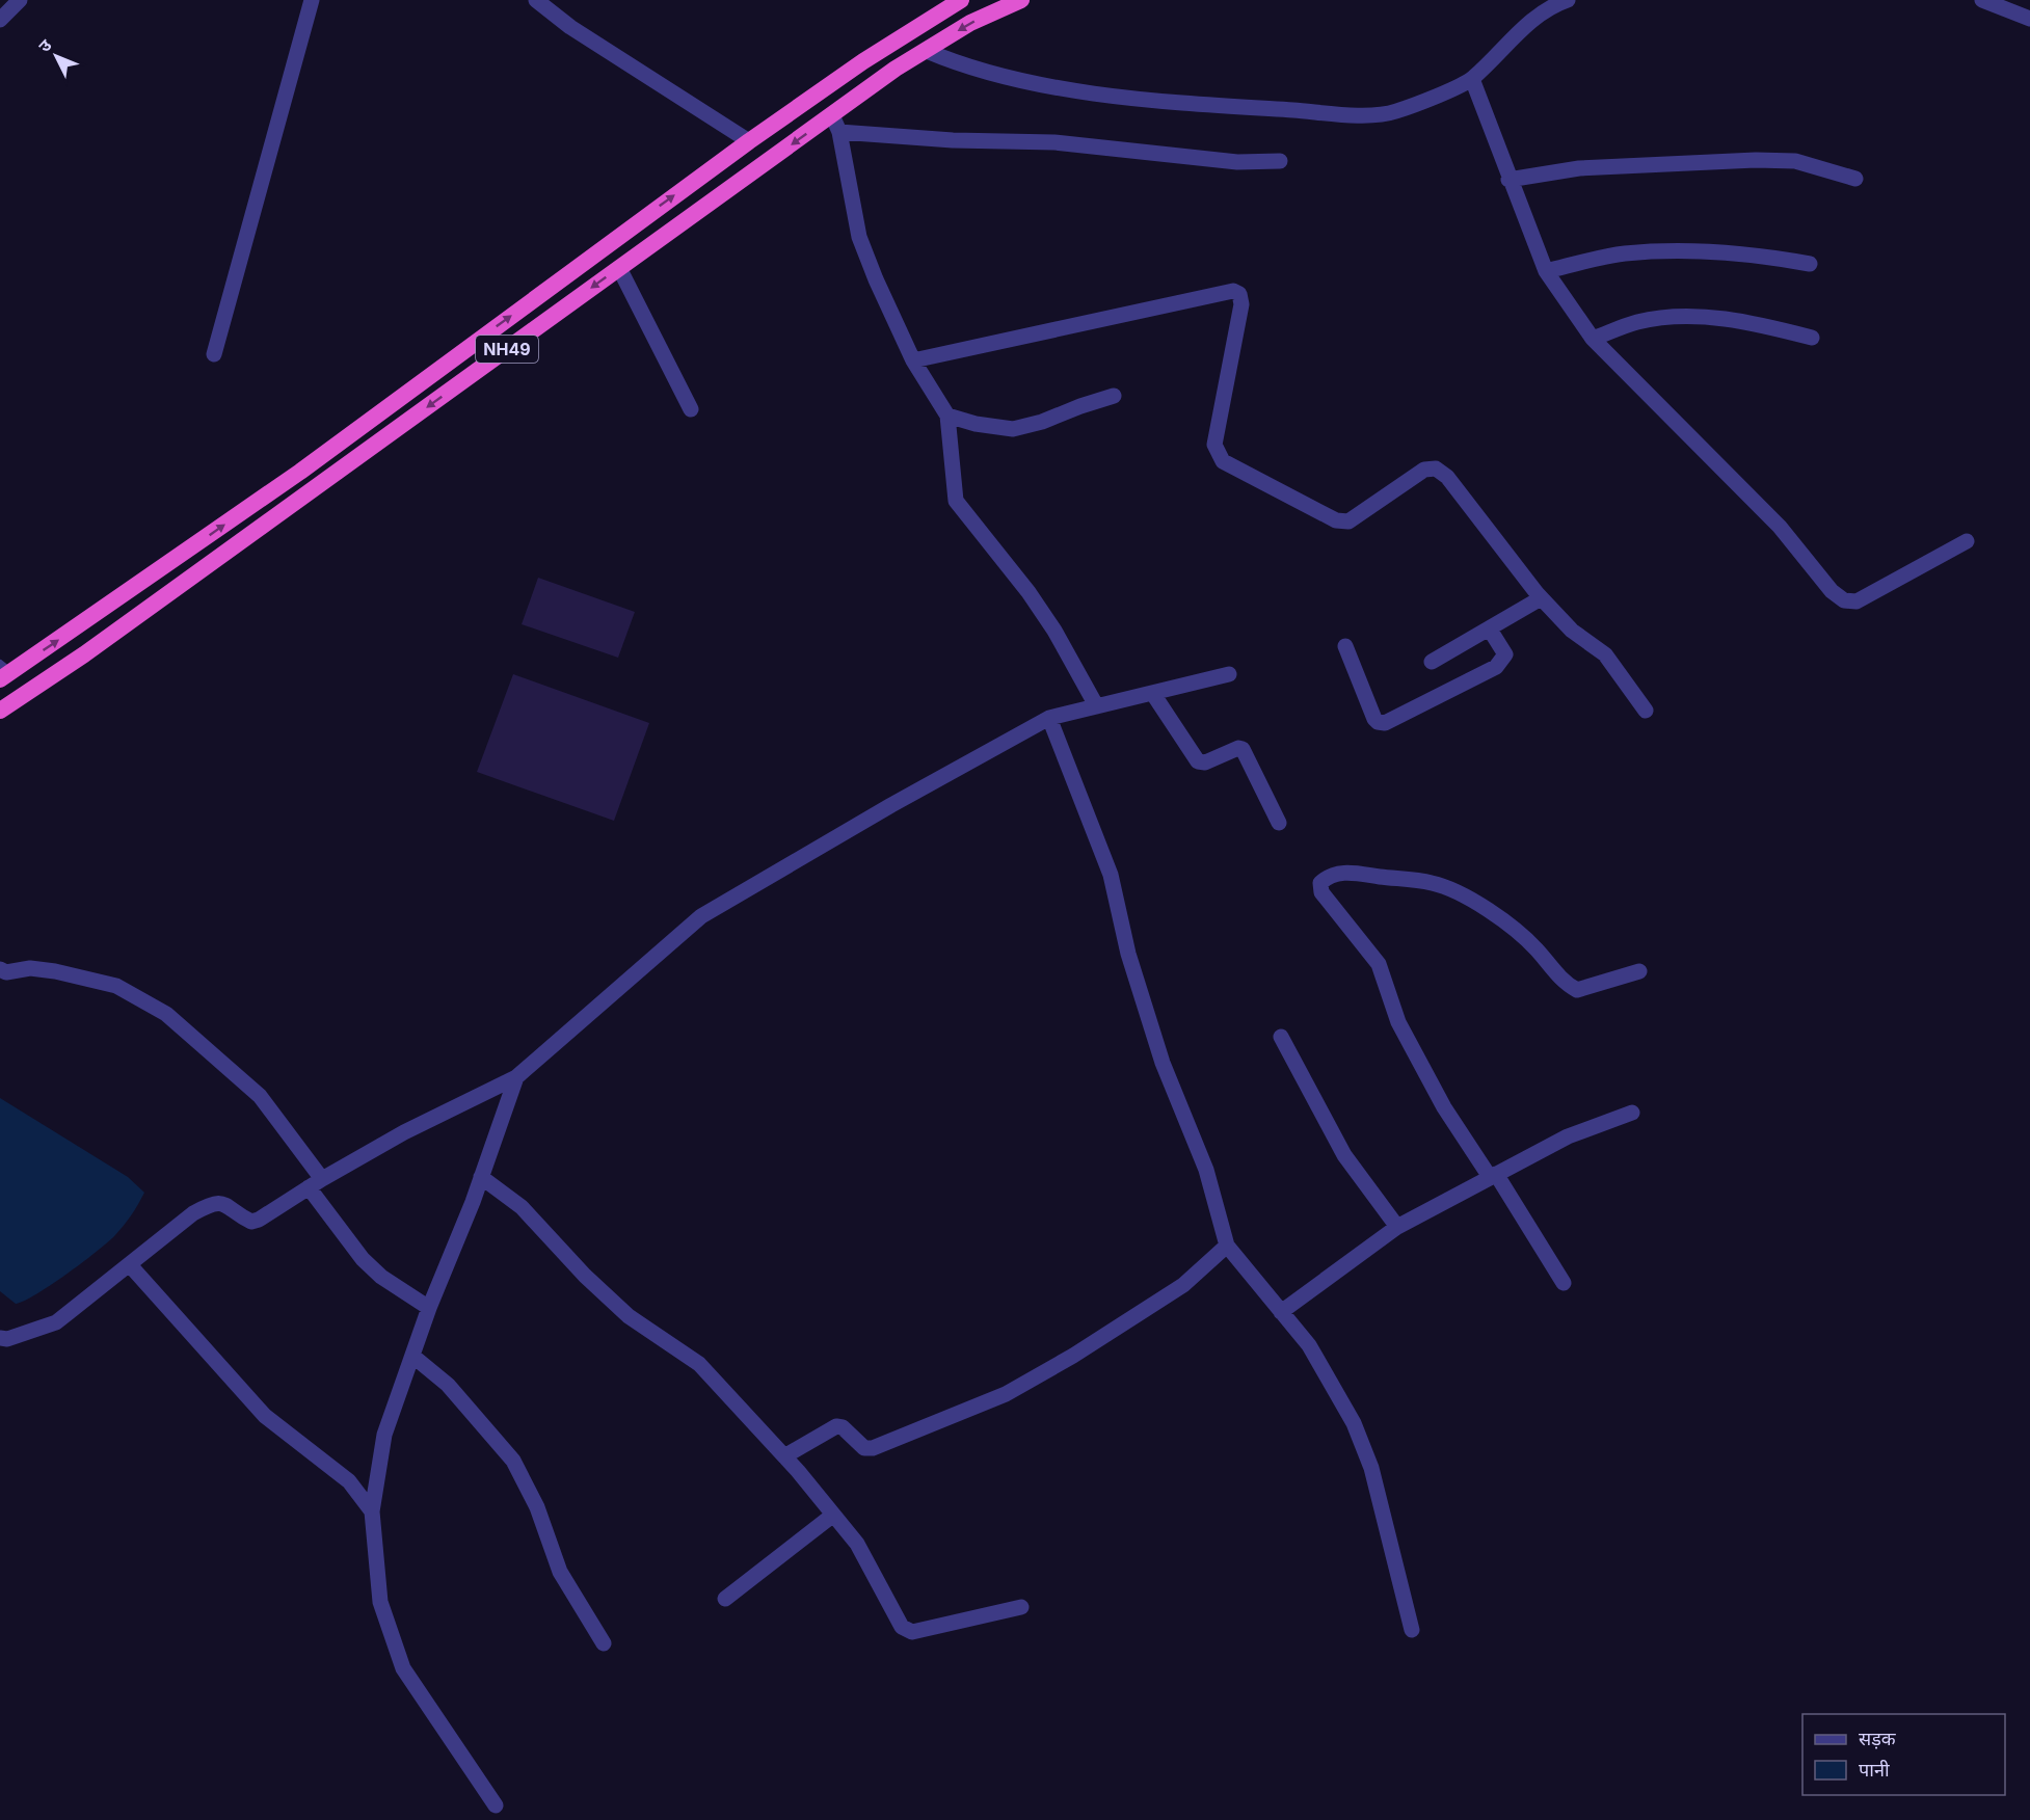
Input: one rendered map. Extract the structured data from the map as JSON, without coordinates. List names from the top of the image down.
{
  "streets": {
    "highway": ["NH49"]
  },
  "legend": ["सड़क", "पानी"],
  "north": "top left"
}
